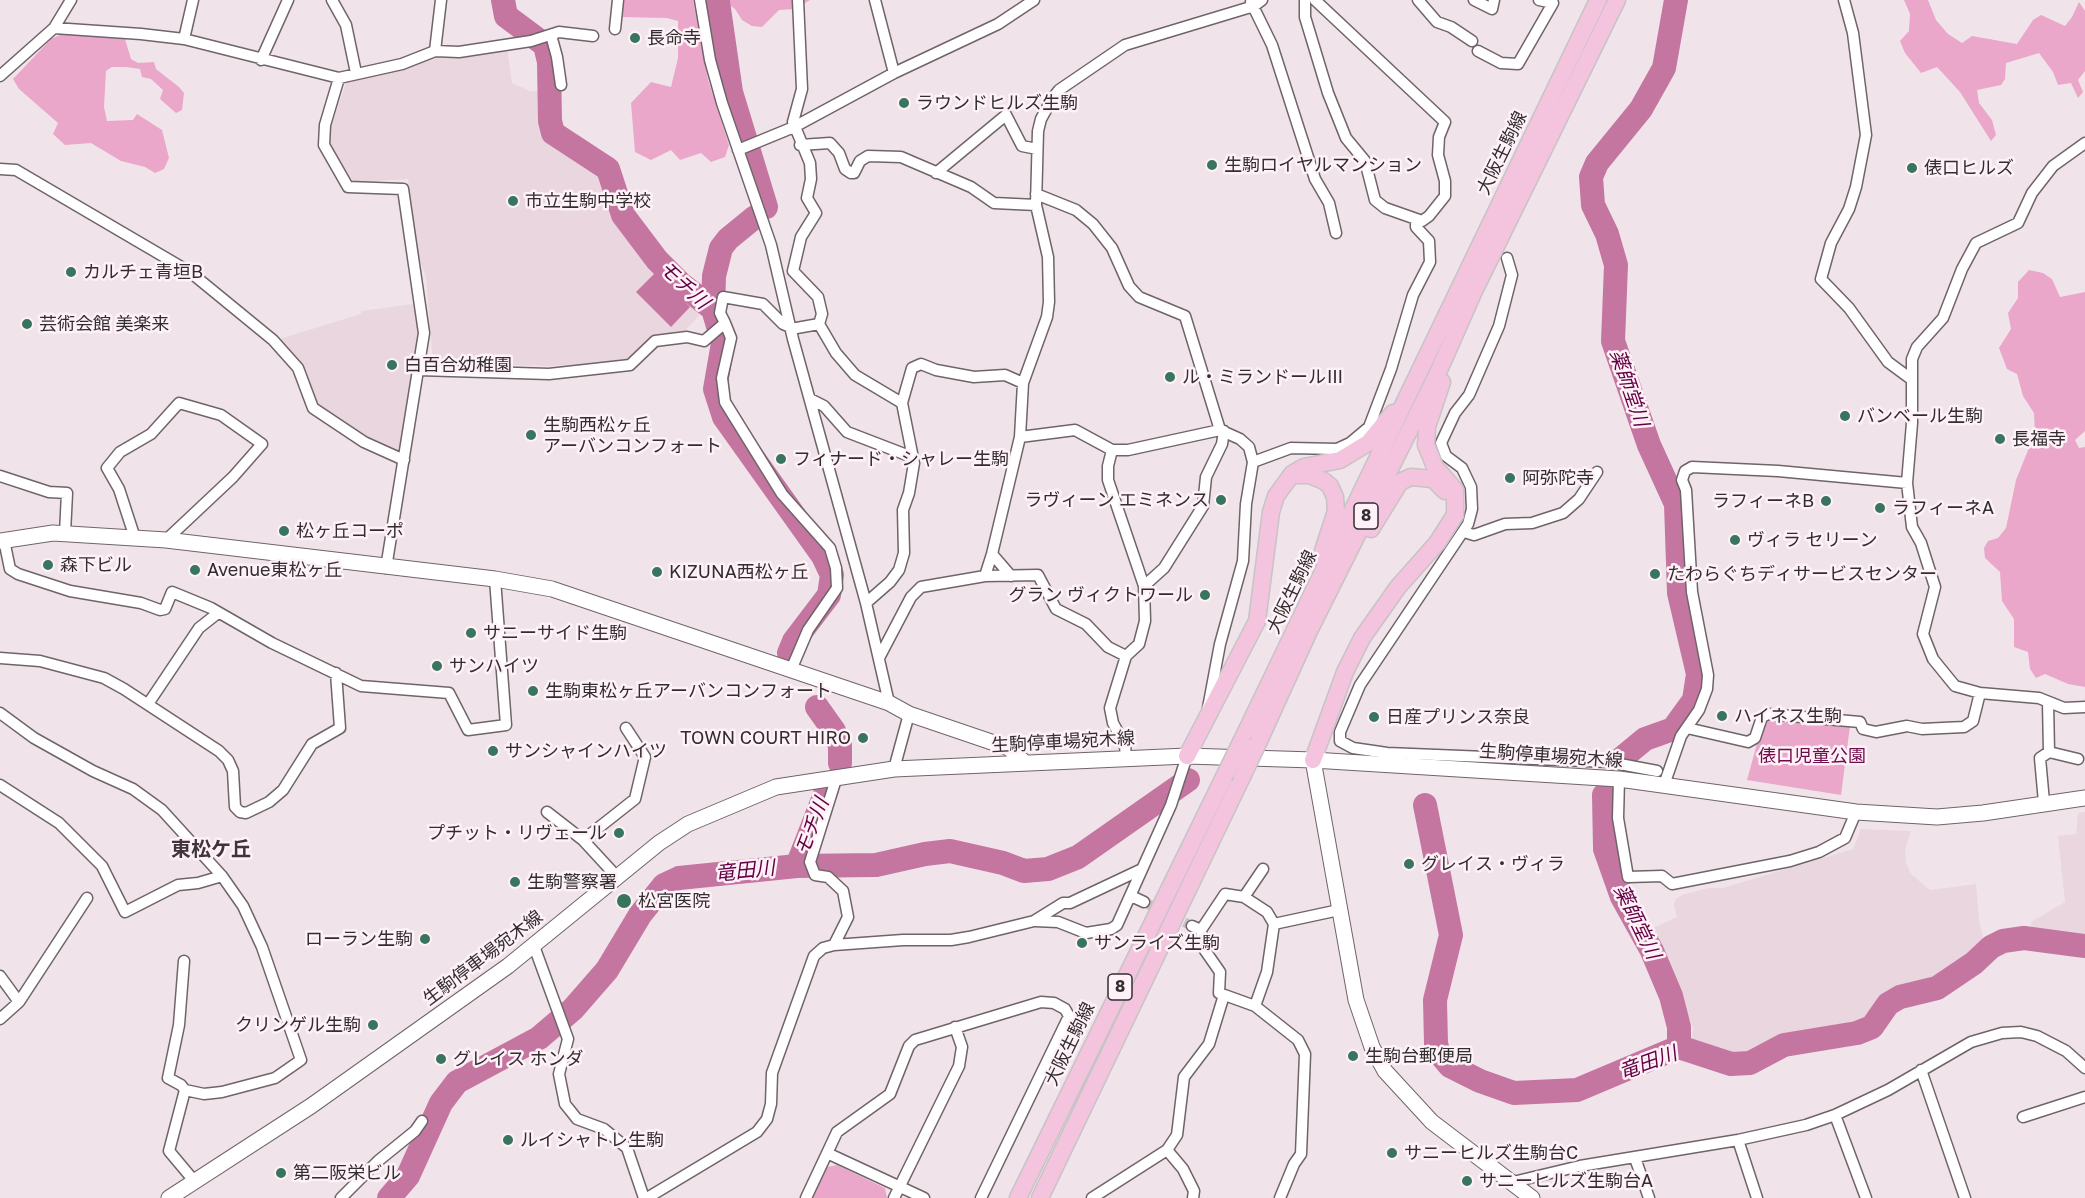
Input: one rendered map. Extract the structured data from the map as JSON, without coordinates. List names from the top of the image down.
{
  "streets": {
    "main road": ["大阪生駒線", "8", "生駒停車場宛木線"]
  },
  "districts": ["東松ケ丘"],
  "water": ["モチ川", "薬師堂川", "竜田川"],
  "parks": ["俵口児童公園"],
  "places": [
    "長命寺",
    "ラウンドヒルズ生駒",
    "生駒ロイヤルマンション",
    "俵口ヒルズ",
    "市立生駒中学校",
    "カルチェ青垣B",
    "芸術会館 美楽来",
    "白百合幼稚園",
    "ル・ミランドールⅢ",
    "バンベール生駒",
    "生駒西松ヶ丘 アーバンコンフォート",
    "長福寺",
    "フィナード・シャレー生駒",
    "阿弥陀寺",
    "ラヴィーン エミネンス",
    "ラフィーネB",
    "ラフィーネA",
    "松ヶ丘コーポ",
    "ヴィラ セリーン",
    "森下ビル",
    "Avenue東松ヶ丘",
    "KIZUNA西松ヶ丘",
    "たわらぐちディサービスセンター",
    "グラン ヴィクトワール",
    "サニーサイド生駒",
    "サンハイツ",
    "生駒東松ヶ丘アーバンコンフォート",
    "ハイネス生駒",
    "日産プリンス奈良",
    "TOWN COURT HIRO",
    "サンシャインハイツ",
    "プチット・リヴェール",
    "グレイス・ヴィラ",
    "生駒警察署",
    "松宮医院",
    "ローラン生駒",
    "サンライズ生駒",
    "クリンゲル生駒",
    "生駒台郵便局",
    "グレイス ホンダ",
    "ルイシャトレ生駒",
    "サニーヒルズ生駒台C",
    "第二阪栄ビル",
    "サニーヒルズ生駒台A"
  ]
}
